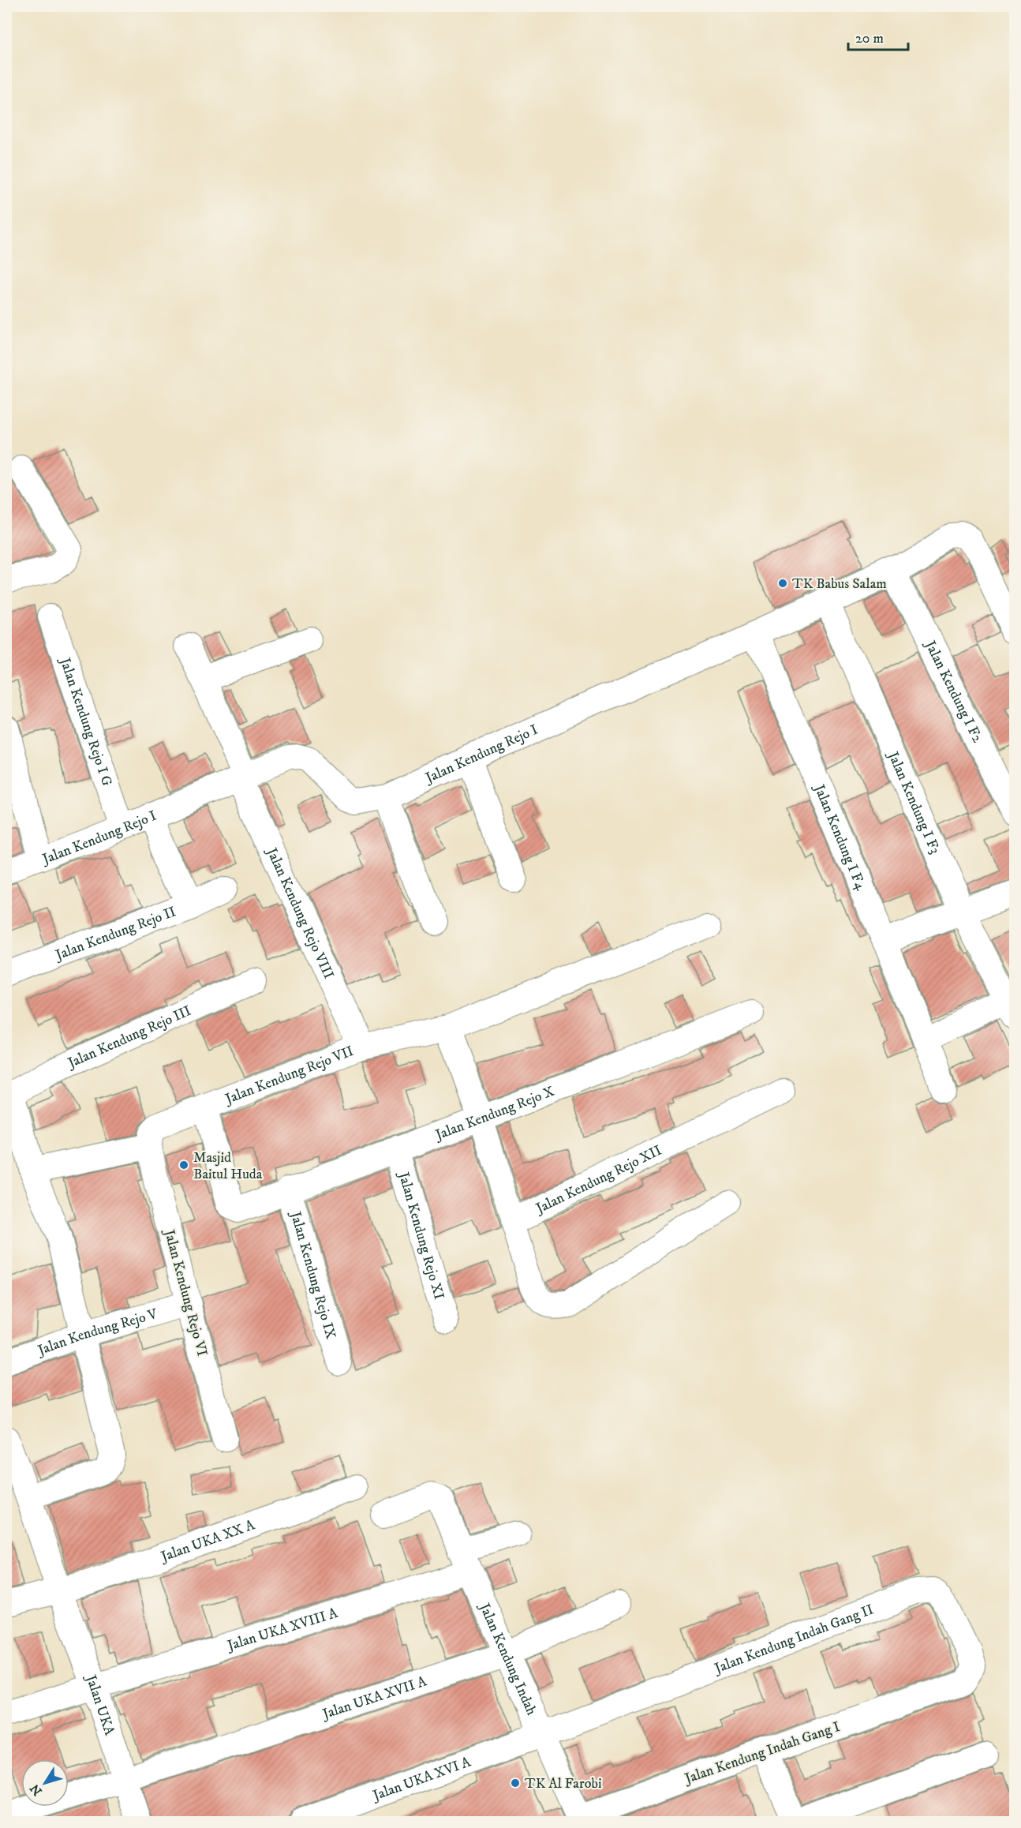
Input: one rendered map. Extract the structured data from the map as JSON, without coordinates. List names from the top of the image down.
{
  "streets": {
    "street": [
      "Jalan Kendung I F2",
      "Jalan Kendung Rejo I G",
      "Jalan Kendung Rejo I",
      "Jalan Kendung I F3",
      "Jalan Kendung I F4",
      "Jalan Kendung Rejo VIII",
      "Jalan Kendung Rejo II",
      "Jalan Kendung Rejo III",
      "Jalan Kendung Rejo VII",
      "Jalan Kendung Rejo X",
      "Jalan Kendung Rejo XII",
      "Jalan Kendung Rejo XI",
      "Jalan Kendung Rejo IX",
      "Jalan Kendung Rejo VI",
      "Jalan Kendung Rejo V",
      "Jalan UKA XX A",
      "Jalan UKA XVIII A",
      "Jalan Kendung Indah Gang II",
      "Jalan Kendung Indah",
      "Jalan UKA XVII A",
      "Jalan UKA",
      "Jalan Kendung Indah Gang I",
      "Jalan UKA XVI A"
    ]
  },
  "crossings": [
    ["Jalan Kendung I F2", "Jalan Kendung Rejo I"],
    ["Jalan Kendung Rejo I G", "Jalan Kendung Rejo I"],
    ["Jalan Kendung Rejo I", "Jalan Kendung I F3"],
    ["Jalan Kendung Rejo I", "Jalan Kendung I F4"],
    ["Jalan Kendung Rejo I", "Jalan Kendung Rejo VIII"],
    ["Jalan Kendung Rejo VIII", "Jalan Kendung Rejo VII"],
    ["Jalan Kendung Rejo VII", "Jalan Kendung Rejo X"],
    ["Jalan Kendung Rejo VII", "Jalan Kendung Rejo VI"],
    ["Jalan Kendung Rejo X", "Jalan Kendung Rejo XI"],
    ["Jalan Kendung Rejo X", "Jalan Kendung Rejo IX"],
    ["Jalan Kendung Rejo VI", "Jalan Kendung Rejo V"],
    ["Jalan UKA XX A", "Jalan UKA"],
    ["Jalan UKA XVIII A", "Jalan Kendung Indah"],
    ["Jalan UKA XVIII A", "Jalan UKA"],
    ["Jalan Kendung Indah Gang II", "Jalan Kendung Indah"],
    ["Jalan Kendung Indah Gang II", "Jalan Kendung Indah Gang I"],
    ["Jalan Kendung Indah Gang II", "Jalan UKA XVI A"],
    ["Jalan Kendung Indah", "Jalan UKA XVII A"],
    ["Jalan Kendung Indah", "Jalan Kendung Indah Gang I"],
    ["Jalan Kendung Indah", "Jalan UKA XVI A"],
    ["Jalan UKA XVII A", "Jalan UKA"]
  ],
  "places": ["TK Babus Salam", "Masjid Baitul Huda", "TK Al Farobi"],
  "scale_bar": "20 m",
  "north": "bottom left"
}
